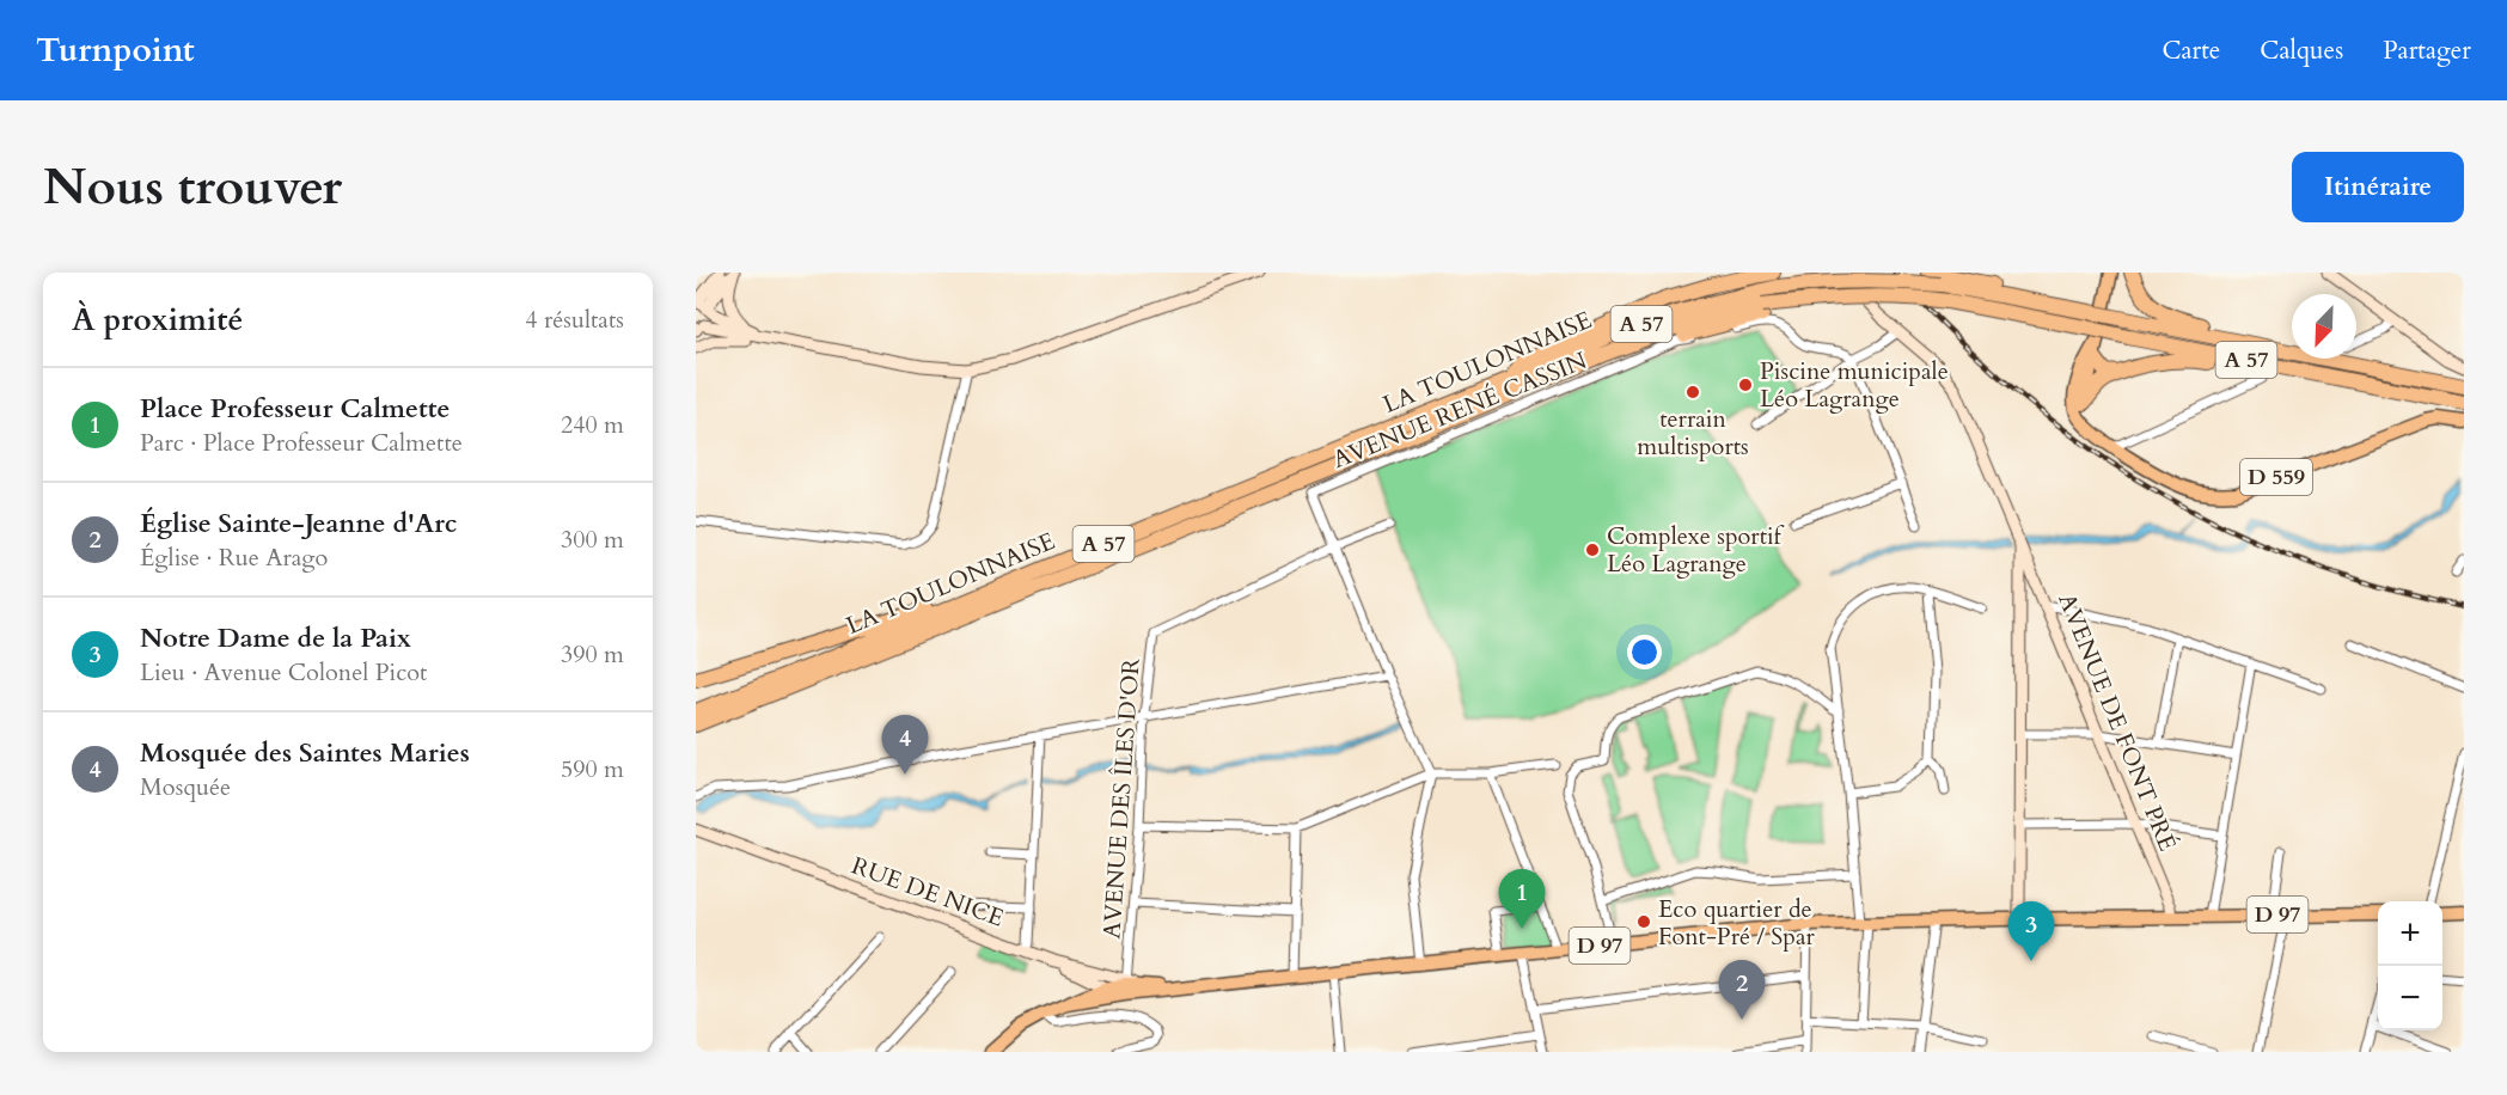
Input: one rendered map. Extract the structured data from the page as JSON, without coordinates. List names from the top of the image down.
{
  "streets": {
    "highway": ["A 57", "LA TOULONNAISE"],
    "main road": [
      "D 559",
      "AVENUE DE FONT PRÉ",
      "RUE DE NICE",
      "D 97"
    ],
    "street": ["AVENUE RENÉ CASSIN", "AVENUE DES ÎLES D'OR"]
  },
  "crossings": [
    ["AVENUE RENÉ CASSIN", "AVENUE DES ÎLES D'OR"],
    ["AVENUE DE FONT PRÉ", "D 97"],
    ["AVENUE DES ÎLES D'OR", "RUE DE NICE"],
    ["AVENUE DES ÎLES D'OR", "D 97"],
    ["RUE DE NICE", "D 97"]
  ],
  "places": [
    "Piscine municipale Léo Lagrange",
    "terrain multisports",
    "Complexe sportif Léo Lagrange",
    "Eco quartier de Font-Pré / Spar"
  ],
  "north": "bottom left",
  "page": {
    "header": "Turnpoint",
    "nav": ["Carte", "Calques", "Partager"],
    "buttons": "Itinéraire",
    "title": "Nous trouver",
    "heading": ["À proximité", "4 résultats"],
    "list": [
      {
        "mark": "1",
        "name": "Place Professeur Calmette",
        "note": "Parc · Place Professeur Calmette",
        "value": "240 m"
      },
      {
        "mark": "2",
        "name": "Église Sainte-Jeanne d'Arc",
        "note": "Église · Rue Arago",
        "value": "300 m"
      },
      {
        "mark": "3",
        "name": "Notre Dame de la Paix",
        "note": "Lieu · Avenue Colonel Picot",
        "value": "390 m"
      },
      {
        "mark": "4",
        "name": "Mosquée des Saintes Maries",
        "note": "Mosquée",
        "value": "590 m"
      }
    ],
    "pins": [
      "4",
      "1",
      "3",
      "2"
    ],
    "map_buttons": ["+", "−"]
  }
}
